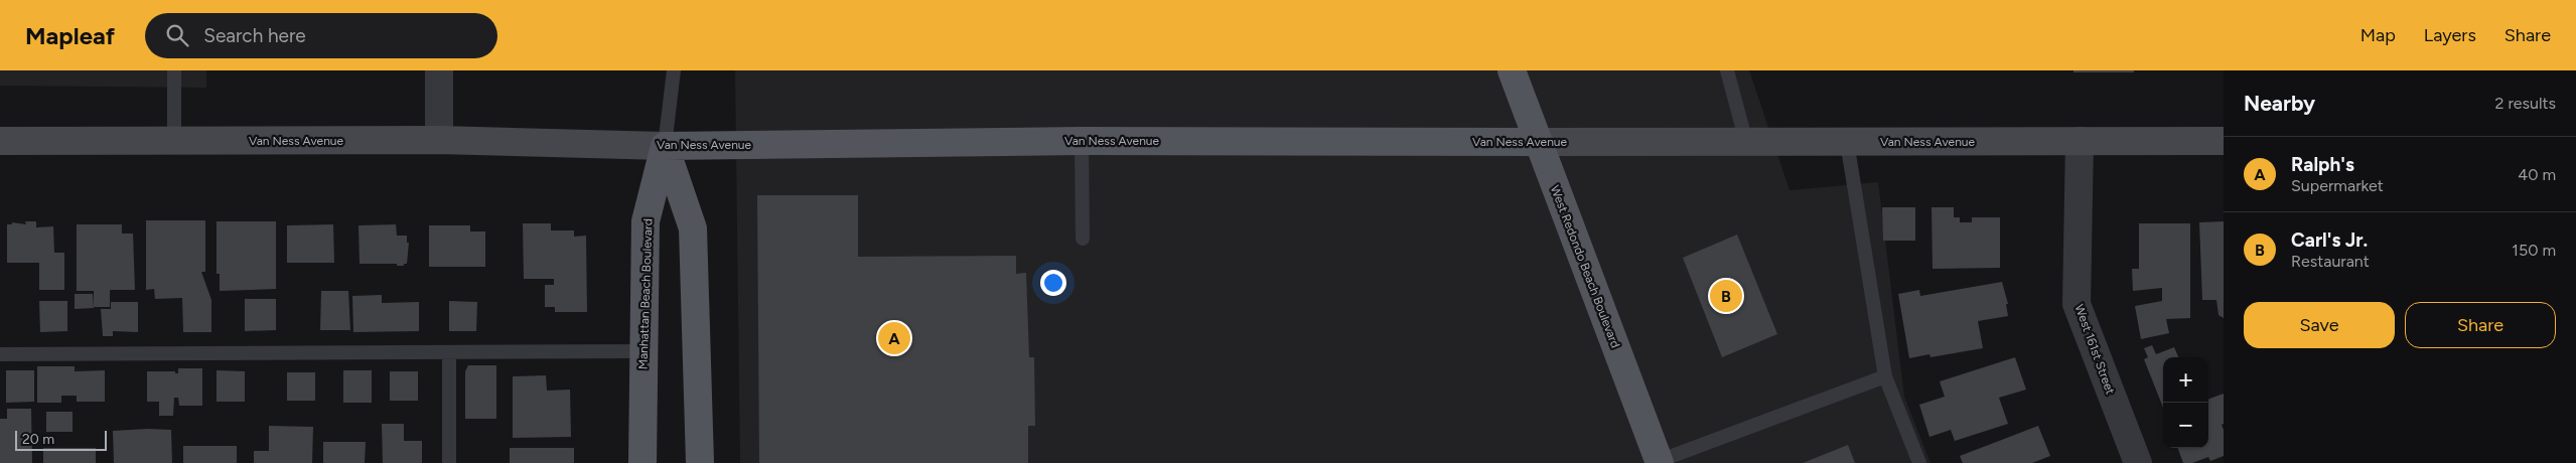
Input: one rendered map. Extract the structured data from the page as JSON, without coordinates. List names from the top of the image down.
{
  "streets": {
    "main road": ["Van Ness Avenue", "West Redondo Beach Boulevard", "Manhattan Beach Boulevard"],
    "street": ["West 161st Street"]
  },
  "crossings": [
    ["Van Ness Avenue", "West Redondo Beach Boulevard"],
    ["Van Ness Avenue", "Manhattan Beach Boulevard"],
    ["Van Ness Avenue", "West 161st Street"]
  ],
  "scale_bar": "20 m",
  "page": {
    "header": "Mapleaf",
    "search": "Search here",
    "nav": ["Map", "Layers", "Share"],
    "heading": ["Nearby", "2 results"],
    "list": [
      {
        "mark": "A",
        "name": "Ralph's",
        "note": "Supermarket",
        "value": "40 m"
      },
      {
        "mark": "B",
        "name": "Carl's Jr.",
        "note": "Restaurant",
        "value": "150 m"
      }
    ],
    "pins": ["B", "A"],
    "buttons": ["Save", "Share"],
    "map_buttons": ["+", "−"],
    "scale": "20 m"
  }
}
